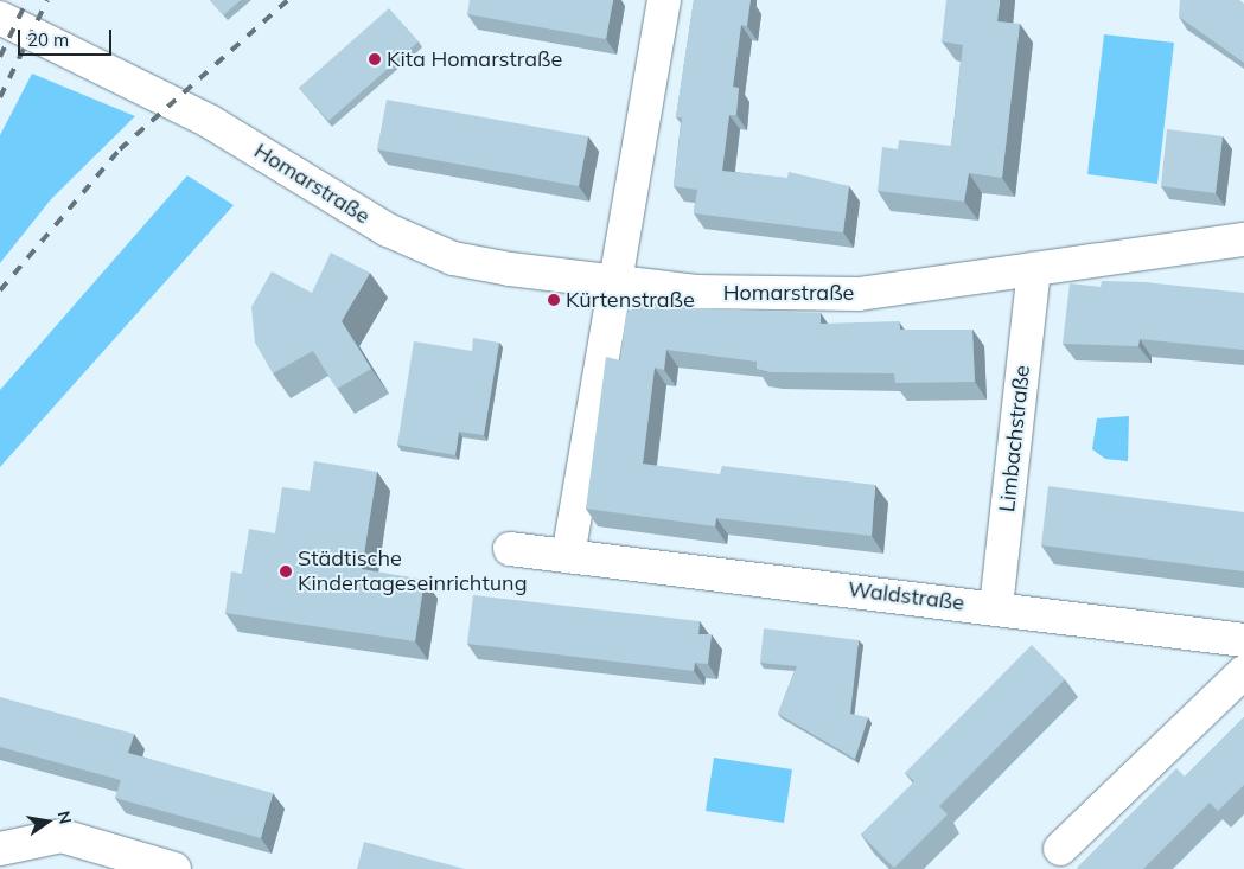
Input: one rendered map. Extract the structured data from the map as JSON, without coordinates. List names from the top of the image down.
{
  "streets": {
    "street": ["Homarstraße", "Limbachstraße", "Waldstraße"]
  },
  "crossings": [
    ["Homarstraße", "Limbachstraße"],
    ["Limbachstraße", "Waldstraße"]
  ],
  "places": ["Kita Homarstraße", "Kürtenstraße", "Städtische Kindertageseinrichtung"],
  "scale_bar": "20 m",
  "north": "right"
}
